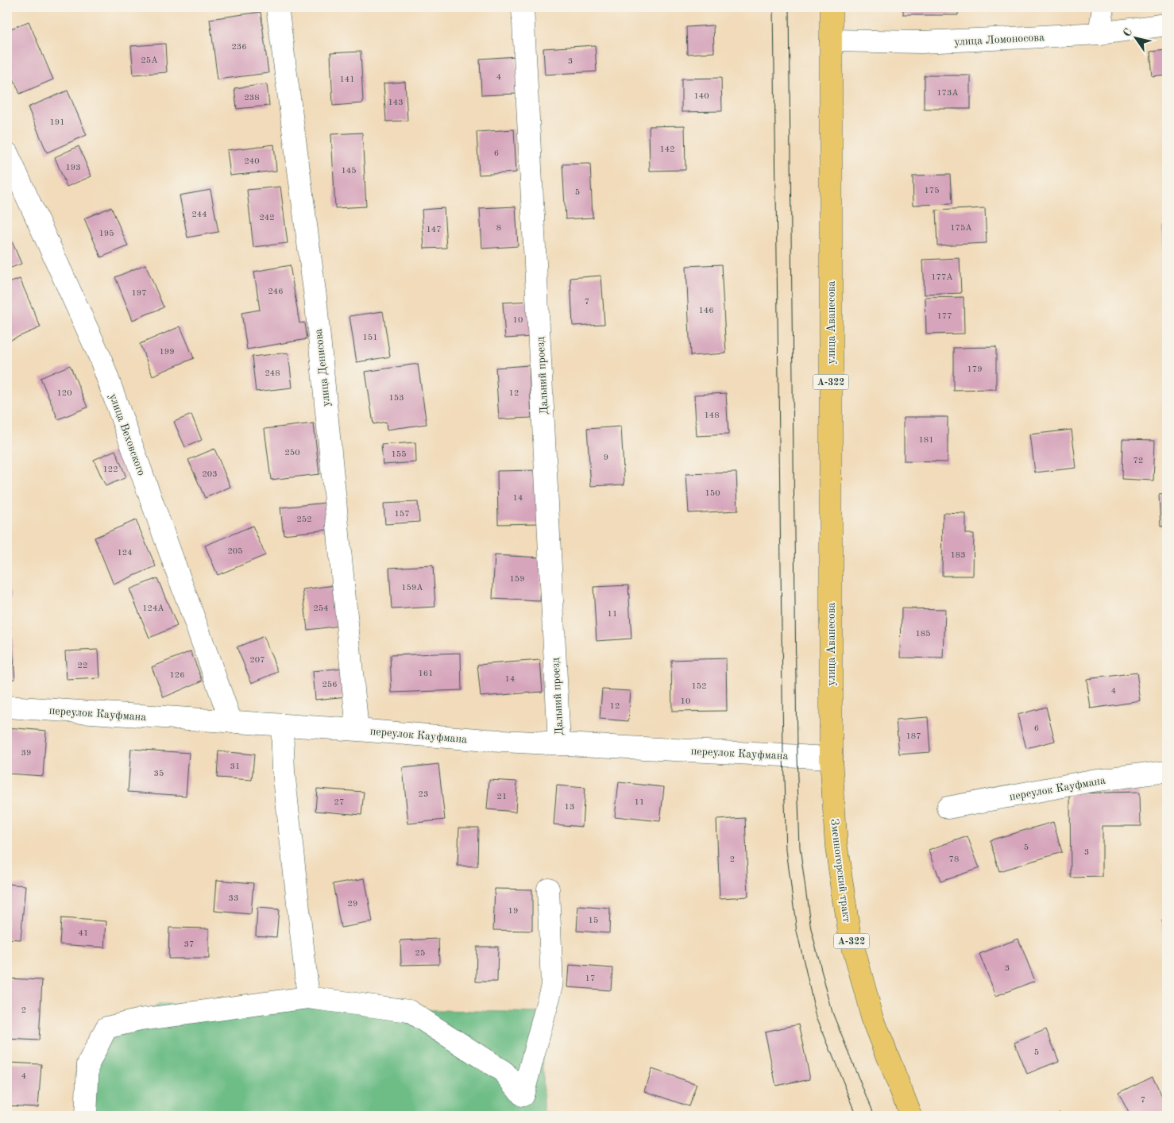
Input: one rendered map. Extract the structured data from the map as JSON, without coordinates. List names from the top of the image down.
{
  "streets": {
    "highway": ["улица Аванесова", "А-322", "Змеиногорский тракт"],
    "street": [
      "улица Ломоносова",
      "улица Денисова",
      "Дальний проезд",
      "улица Веховского",
      "переулок Кауфмана"
    ]
  },
  "crossings": [
    ["улица Ломоносова", "улица Аванесова"],
    ["улица Аванесова", "переулок Кауфмана"],
    ["улица Аванесова", "Змеиногорский тракт"],
    ["улица Денисова", "переулок Кауфмана"],
    ["Дальний проезд", "переулок Кауфмана"],
    ["улица Веховского", "переулок Кауфмана"],
    ["переулок Кауфмана", "Змеиногорский тракт"]
  ],
  "house_numbers": [
    "236",
    "25А",
    "3",
    "4",
    "141",
    "173А",
    "140",
    "238",
    "143",
    "191",
    "142",
    "6",
    "240",
    "193",
    "145",
    "175",
    "5",
    "244",
    "242",
    "8",
    "175А",
    "147",
    "195",
    "177А",
    "246",
    "197",
    "7",
    "146",
    "177",
    "10",
    "151",
    "199",
    "179",
    "248",
    "120",
    "12",
    "153",
    "148",
    "181",
    "250",
    "155",
    "9",
    "72",
    "122",
    "203",
    "150",
    "14",
    "157",
    "252",
    "205",
    "124",
    "183",
    "159",
    "159А",
    "124А",
    "254",
    "11",
    "185",
    "207",
    "22",
    "161",
    "126",
    "14",
    "256",
    "152",
    "4",
    "10",
    "12",
    "6",
    "187",
    "39",
    "31",
    "35",
    "23",
    "21",
    "27",
    "11",
    "13",
    "5",
    "3",
    "2",
    "78",
    "33",
    "29",
    "19",
    "15",
    "41",
    "37",
    "25",
    "3",
    "17",
    "2",
    "5",
    "4",
    "7"
  ],
  "north": "top left"
}
